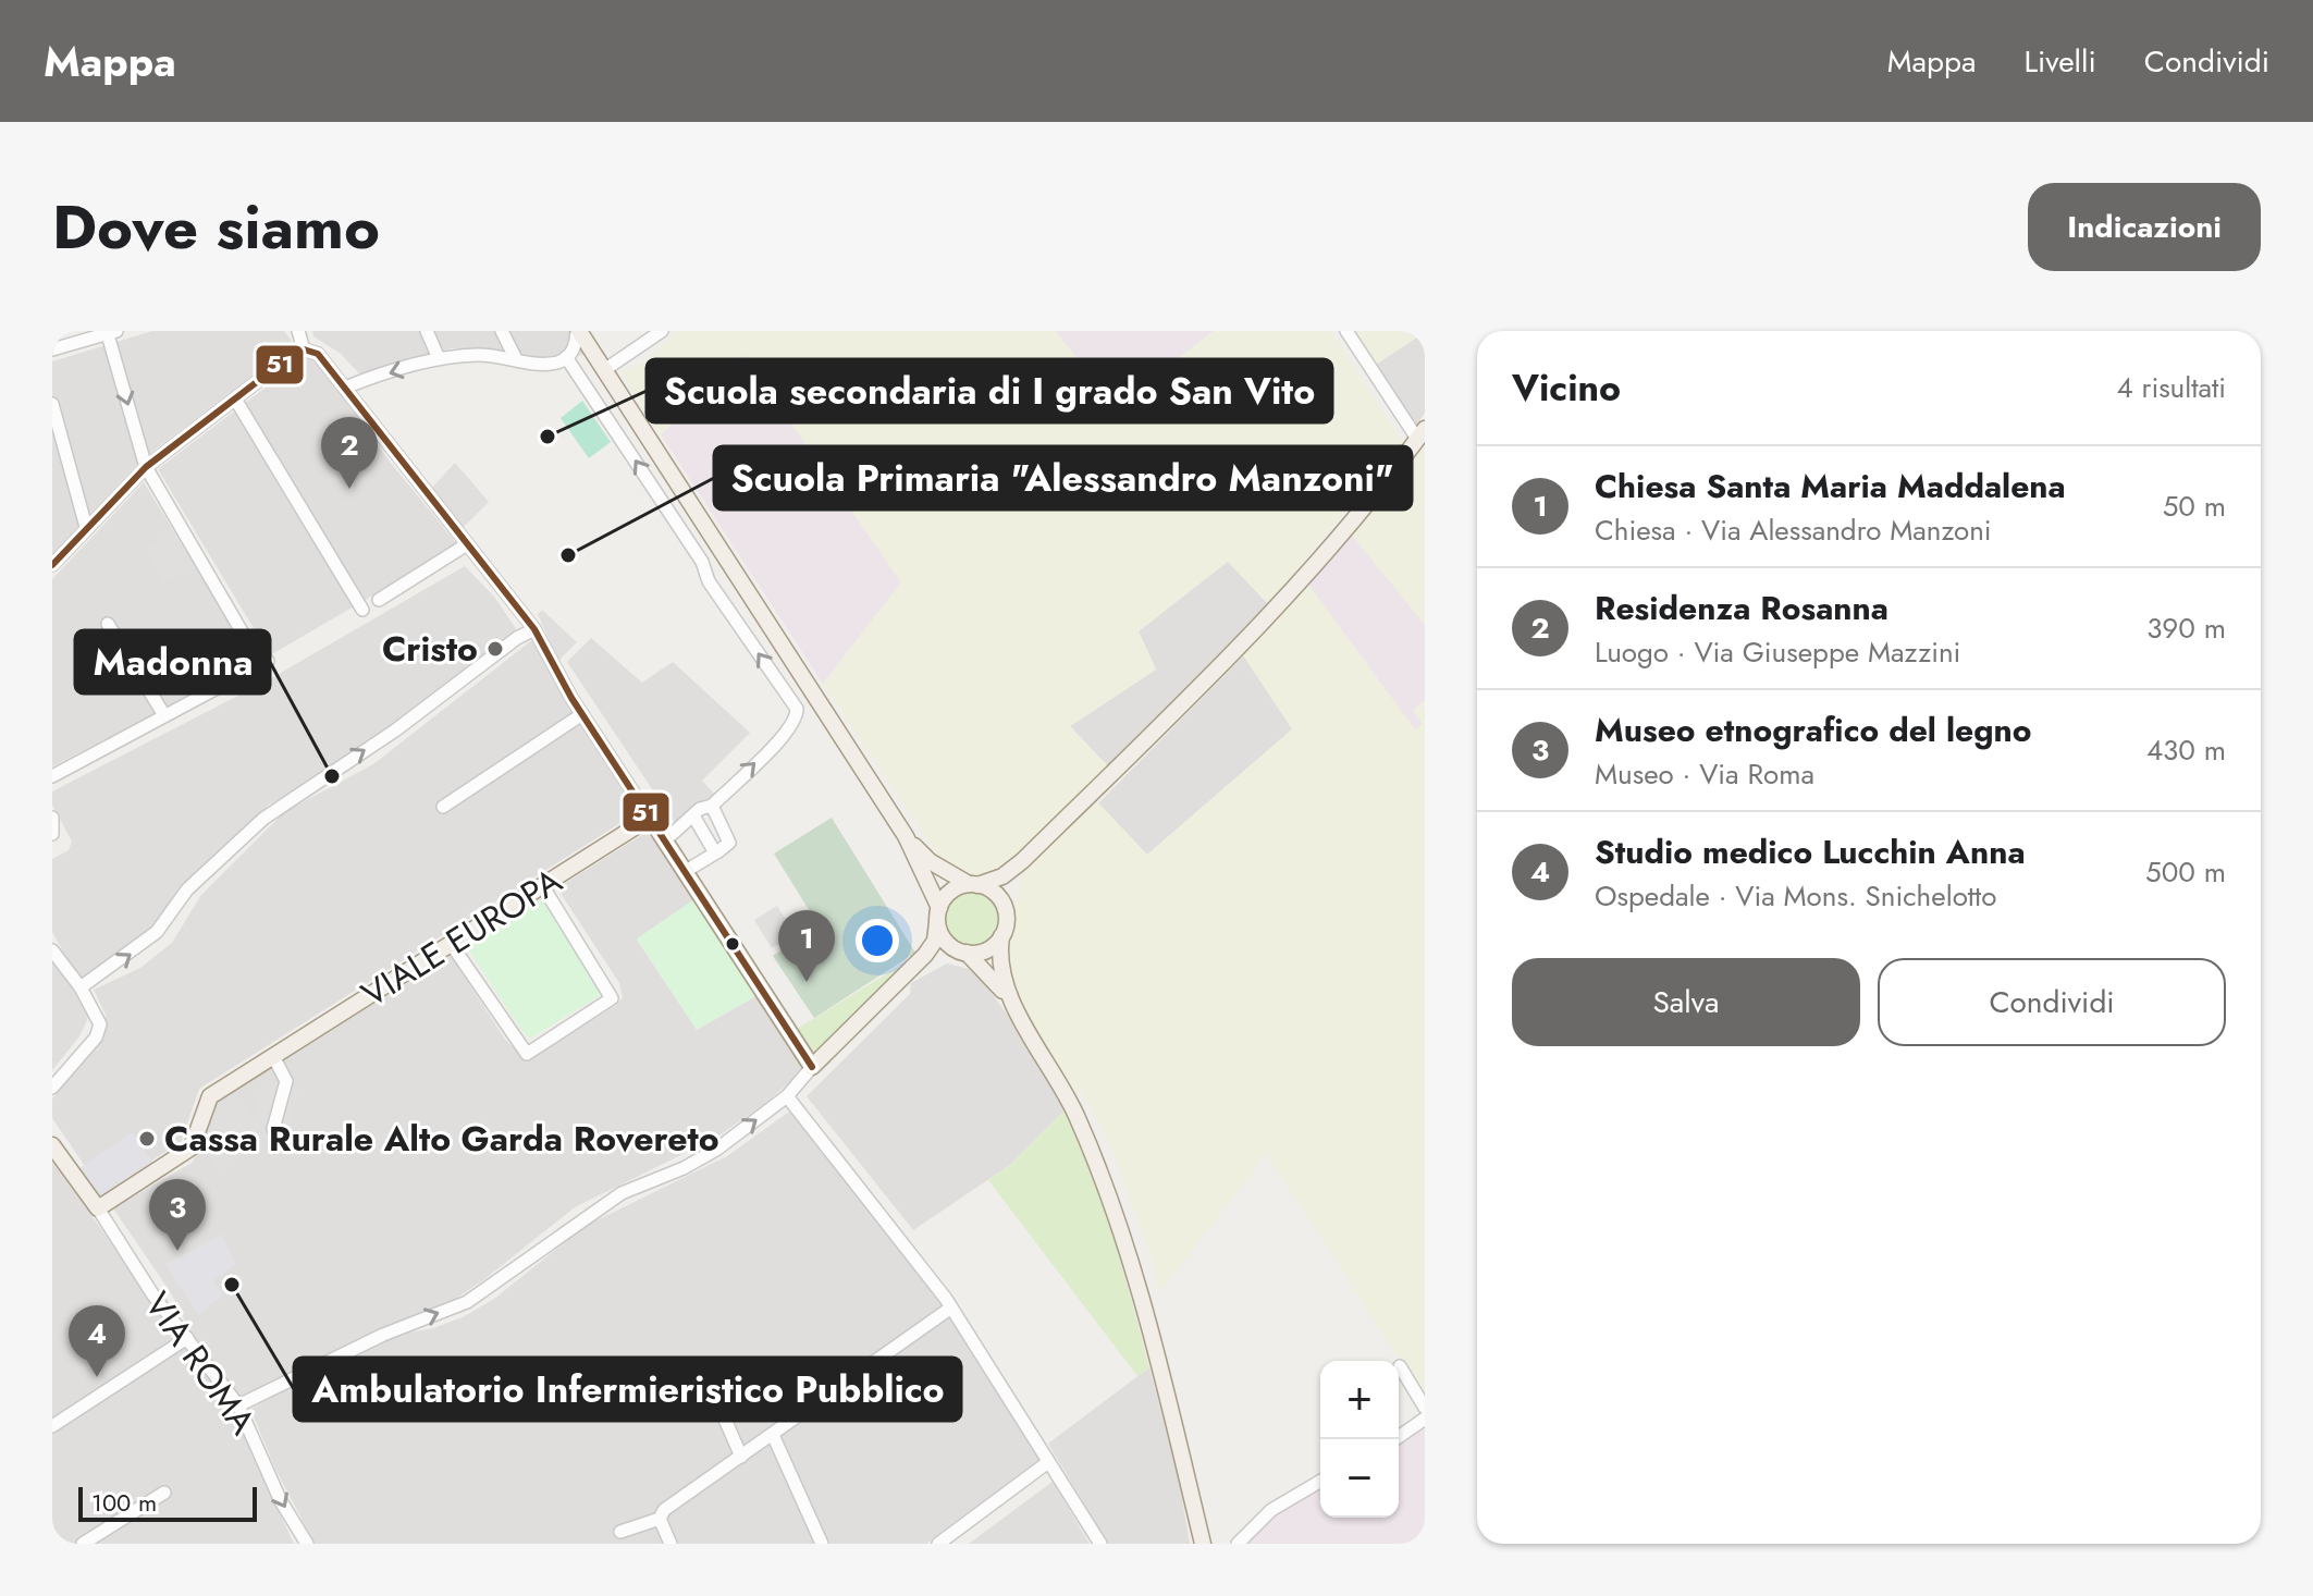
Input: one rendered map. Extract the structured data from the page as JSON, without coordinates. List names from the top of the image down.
{
  "streets": {
    "main road": ["VIALE EUROPA", "VIA ROMA"]
  },
  "crossings": [
    ["VIALE EUROPA", "VIA ROMA"]
  ],
  "places": [
    "Scuola secondaria di I grado San Vito",
    "Scuola Primaria \"Alessandro Manzoni\"",
    "Cristo",
    "Madonna",
    "Cassa Rurale Alto Garda Rovereto",
    "Ambulatorio Infermieristico Pubblico"
  ],
  "lines": ["transit line 51"],
  "scale_bar": "100 m",
  "page": {
    "header": "Mappa",
    "nav": ["Mappa", "Livelli", "Condividi"],
    "title": "Dove siamo",
    "buttons": [
      "Indicazioni",
      ["Salva", "Condividi"]
    ],
    "heading": ["Vicino", "4 risultati"],
    "pins": [
      "2",
      "1",
      "3",
      "4"
    ],
    "list": [
      {
        "mark": "1",
        "name": "Chiesa Santa Maria Maddalena",
        "note": "Chiesa · Via Alessandro Manzoni",
        "value": "50 m"
      },
      {
        "mark": "2",
        "name": "Residenza Rosanna",
        "note": "Luogo · Via Giuseppe Mazzini",
        "value": "390 m"
      },
      {
        "mark": "3",
        "name": "Museo etnografico del legno",
        "note": "Museo · Via Roma",
        "value": "430 m"
      },
      {
        "mark": "4",
        "name": "Studio medico Lucchin Anna",
        "note": "Ospedale · Via Mons. Snichelotto",
        "value": "500 m"
      }
    ],
    "map_buttons": ["+", "−"],
    "scale": "100 m"
  }
}
